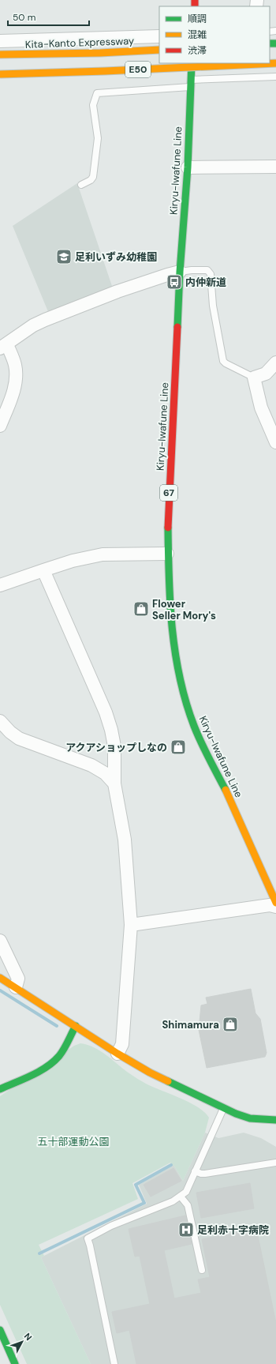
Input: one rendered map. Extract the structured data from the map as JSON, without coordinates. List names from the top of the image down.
{
  "streets": {
    "main road": [
      "Kita-Kanto Expressway",
      "E50",
      "Kiryu-Iwafune Line",
      "67"
    ]
  },
  "parks": ["五十部運動公園"],
  "places": {
    "school or university": ["足利いずみ幼稚園"],
    "bus stop": ["内仲新道"],
    "shop": ["Flower Seller Mory's", "アクアショップしなの", "Shimamura"],
    "hospital": ["足利赤十字病院"]
  },
  "legend": ["順調", "混雑", "渋滞"],
  "scale_bar": "50 m",
  "north": "top right"
}
